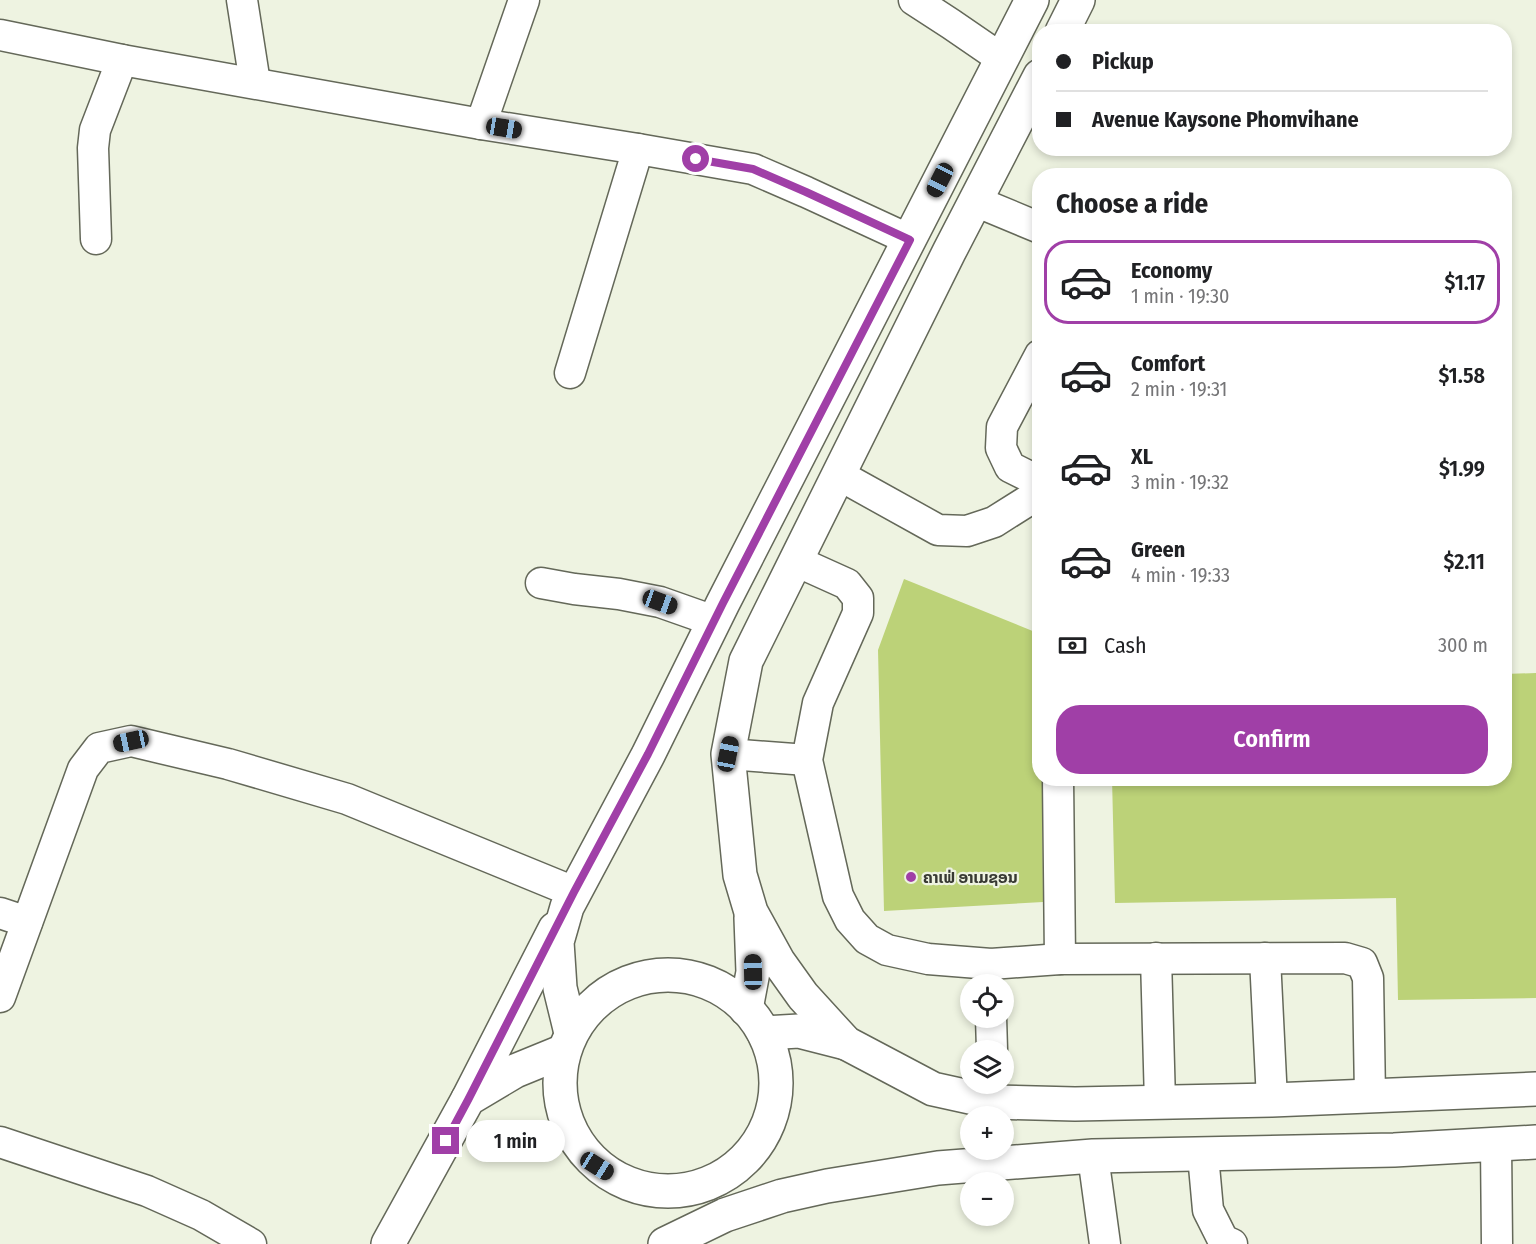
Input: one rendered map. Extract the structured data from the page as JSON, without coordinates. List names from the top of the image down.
{
  "places": ["ຄາເຟ່ ອາເມຊອນ"],
  "page": {
    "banner": ["Pickup", "Avenue Kaysone Phomvihane"],
    "heading": "Choose a ride",
    "list": [
      {
        "name": "Economy",
        "note": "1 min · 19:30",
        "value": "$1.17"
      },
      {
        "name": "Comfort",
        "note": "2 min · 19:31",
        "value": "$1.58"
      },
      {
        "name": "XL",
        "note": "3 min · 19:32",
        "value": "$1.99"
      },
      {
        "name": "Green",
        "note": "4 min · 19:33",
        "value": "$2.11"
      }
    ],
    "pay": ["Cash", "300 m"],
    "buttons": "Confirm",
    "map_buttons": ["+", "−"],
    "bubble": "1 min"
  }
}
